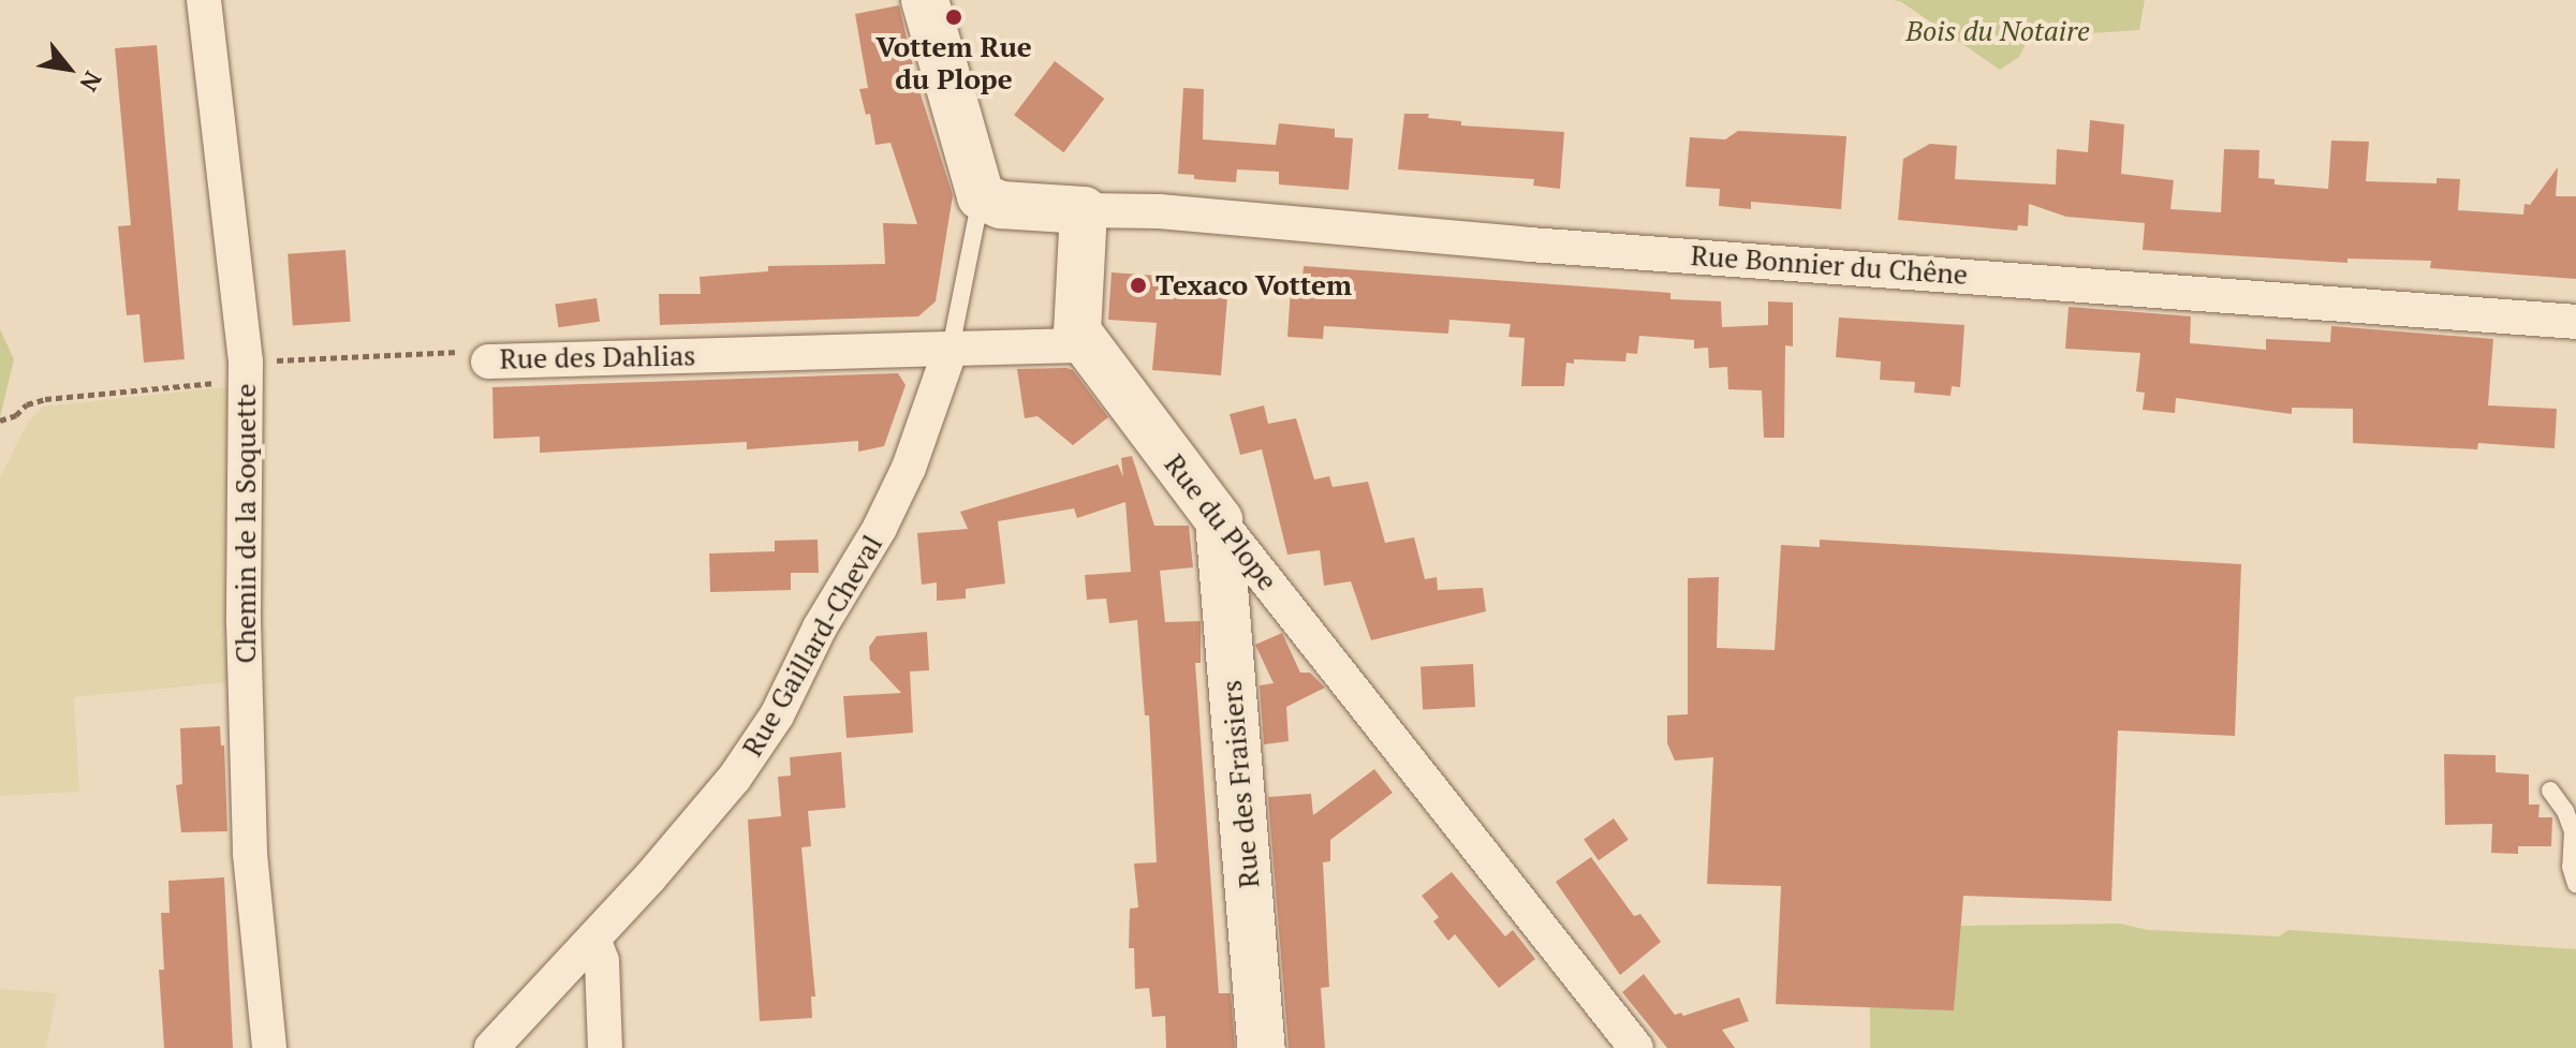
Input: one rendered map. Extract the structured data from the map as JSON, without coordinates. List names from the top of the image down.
{
  "streets": {
    "street": [
      "Rue Bonnier du Chêne",
      "Rue des Dahlias",
      "Rue du Plope",
      "Chemin de la Soquette",
      "Rue Gaillard-Cheval",
      "Rue des Fraisiers"
    ]
  },
  "crossings": [
    ["Rue Bonnier du Chêne", "Rue du Plope"],
    ["Rue des Dahlias", "Chemin de la Soquette"],
    ["Rue des Dahlias", "Rue Gaillard-Cheval"],
    ["Rue du Plope", "Rue des Fraisiers"]
  ],
  "parks": ["Bois du Notaire"],
  "places": ["Vottem Rue du Plope", "Texaco Vottem"],
  "north": "bottom right"
}
